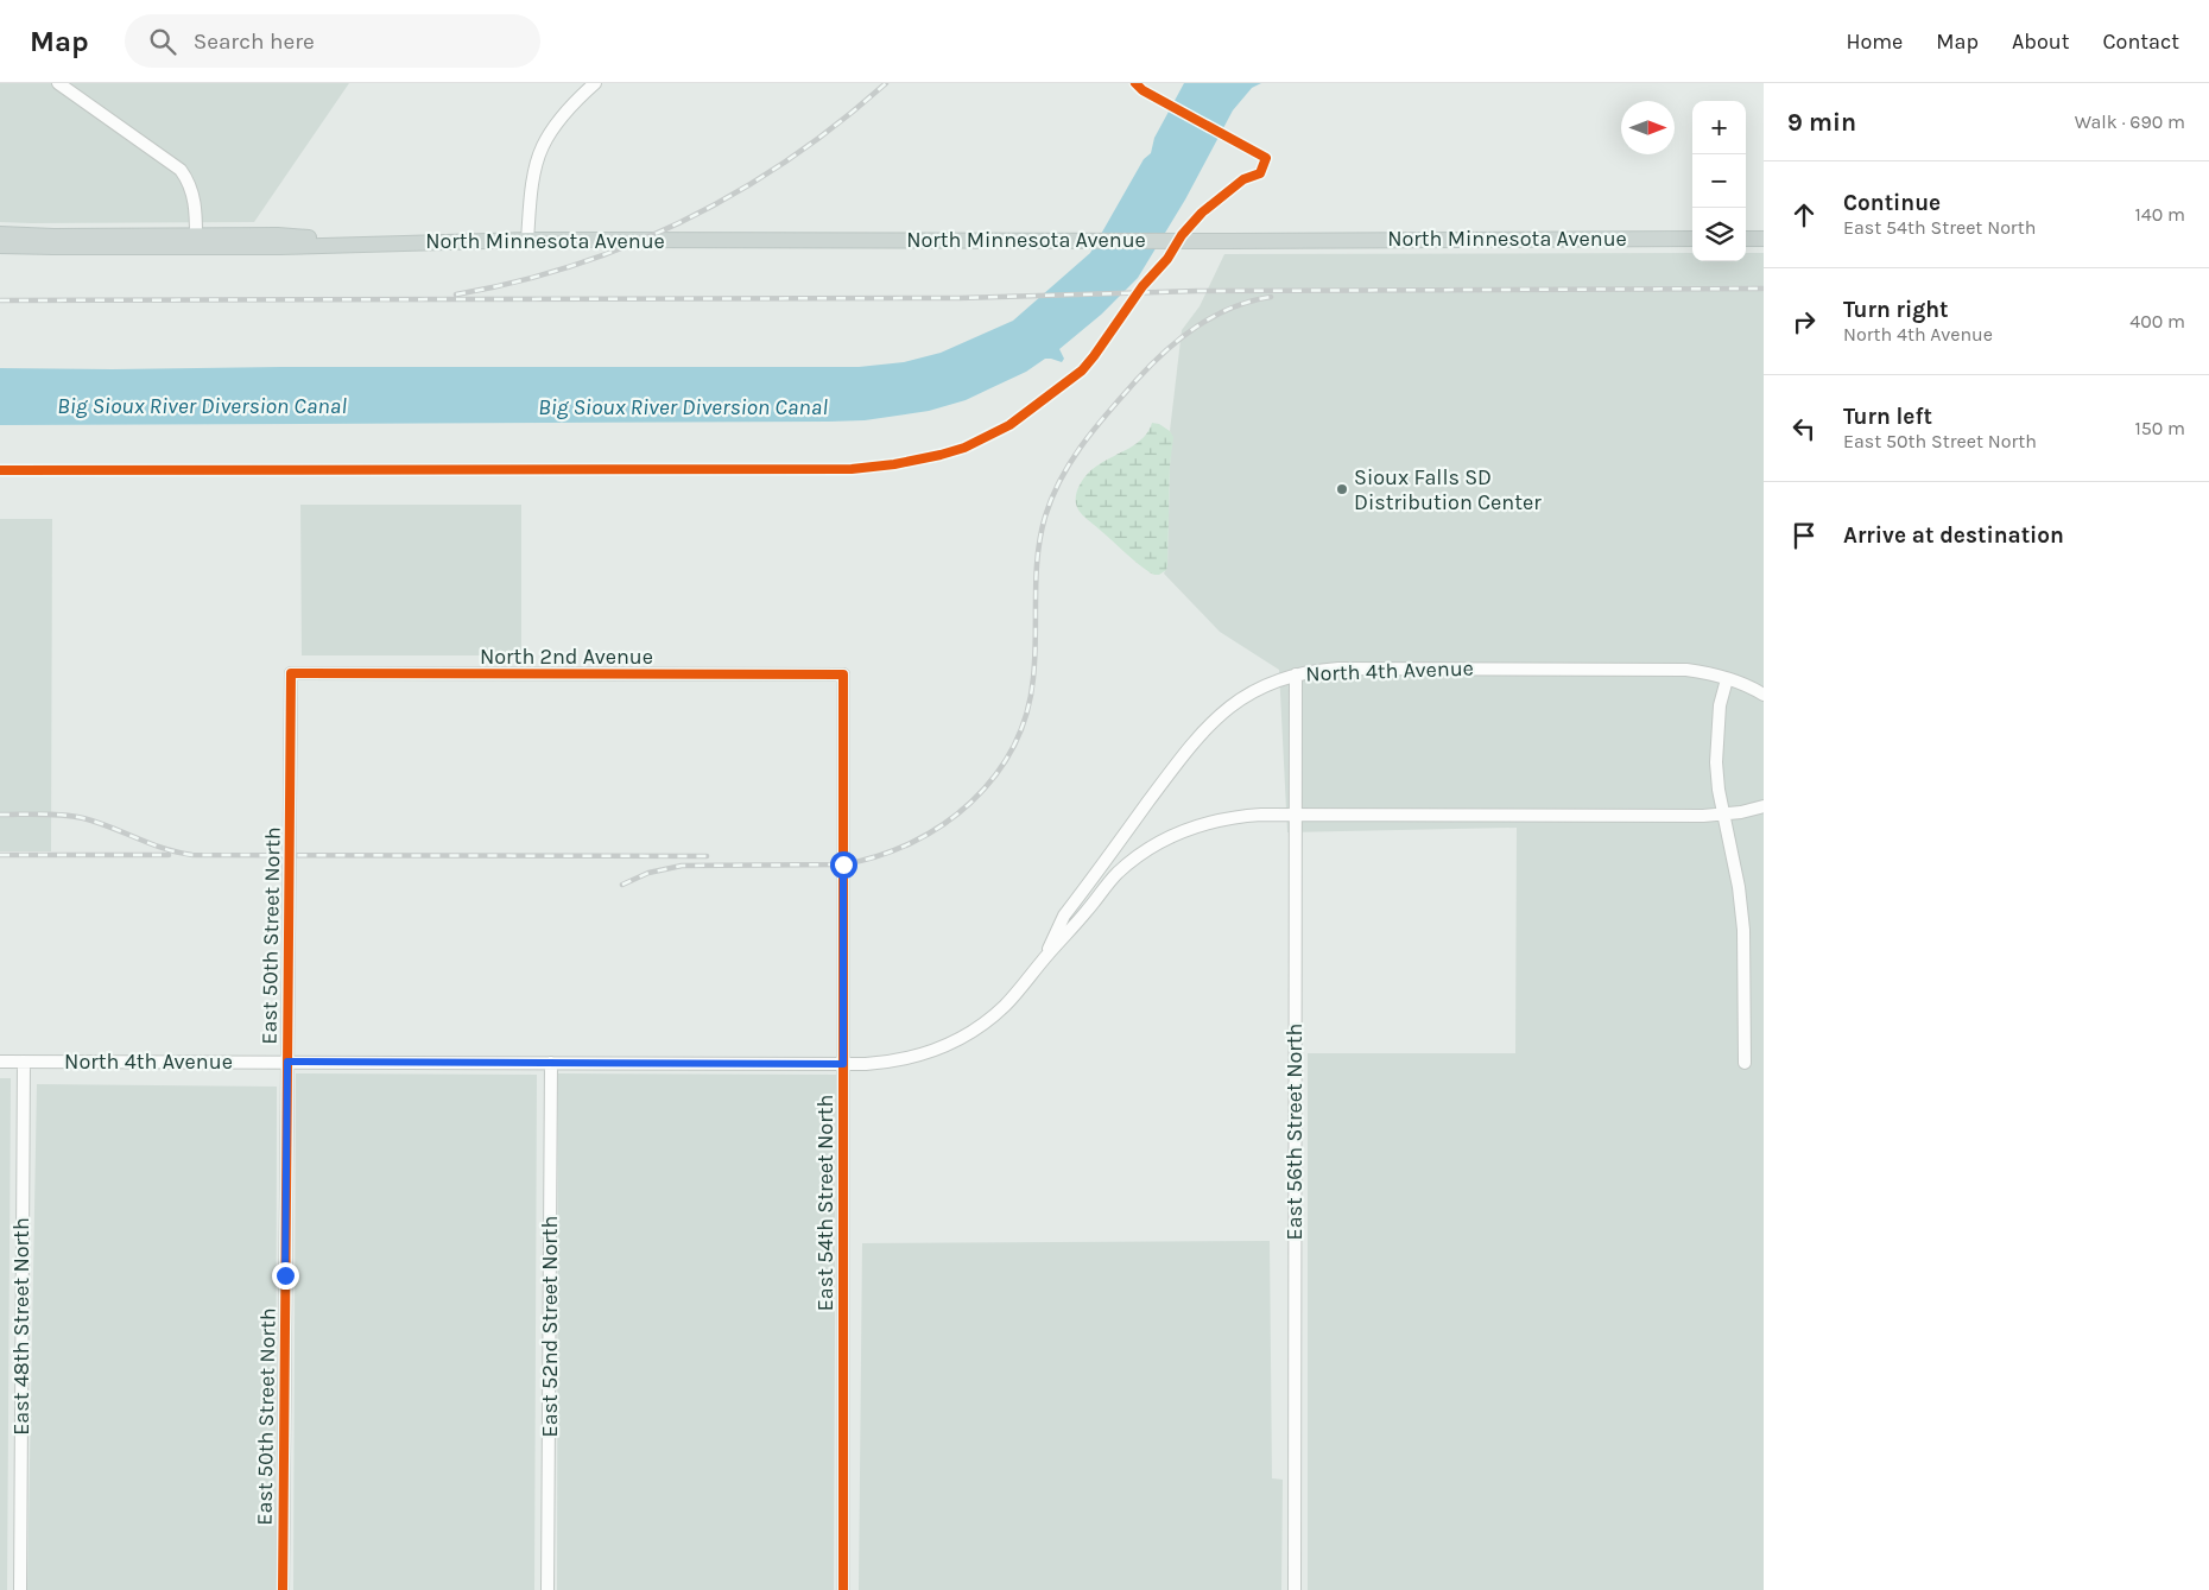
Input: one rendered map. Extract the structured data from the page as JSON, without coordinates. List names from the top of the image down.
{
  "streets": {
    "main road": ["North Minnesota Avenue"],
    "street": [
      "North 2nd Avenue",
      "North 4th Avenue",
      "East 50th Street North",
      "East 56th Street North",
      "East 54th Street North",
      "East 48th Street North",
      "East 52nd Street North"
    ]
  },
  "crossings": [
    ["North 2nd Avenue", "East 50th Street North"],
    ["North 2nd Avenue", "East 54th Street North"],
    ["North 4th Avenue", "East 50th Street North"],
    ["North 4th Avenue", "East 56th Street North"],
    ["North 4th Avenue", "East 54th Street North"],
    ["North 4th Avenue", "East 48th Street North"],
    ["North 4th Avenue", "East 52nd Street North"]
  ],
  "water": ["Big Sioux River Diversion Canal"],
  "places": ["Sioux Falls SD Distribution Center"],
  "north": "right",
  "page": {
    "header": "Map",
    "search": "Search here",
    "nav": [
      "Home",
      "Map",
      "About",
      "Contact"
    ],
    "heading": ["9 min", "Walk · 690 m"],
    "map_buttons": ["+", "−"],
    "list": [
      ["Continue", "East 54th Street North", "140 m"],
      ["Turn right", "North 4th Avenue", "400 m"],
      ["Turn left", "East 50th Street North", "150 m"],
      "Arrive at destination"
    ]
  }
}
